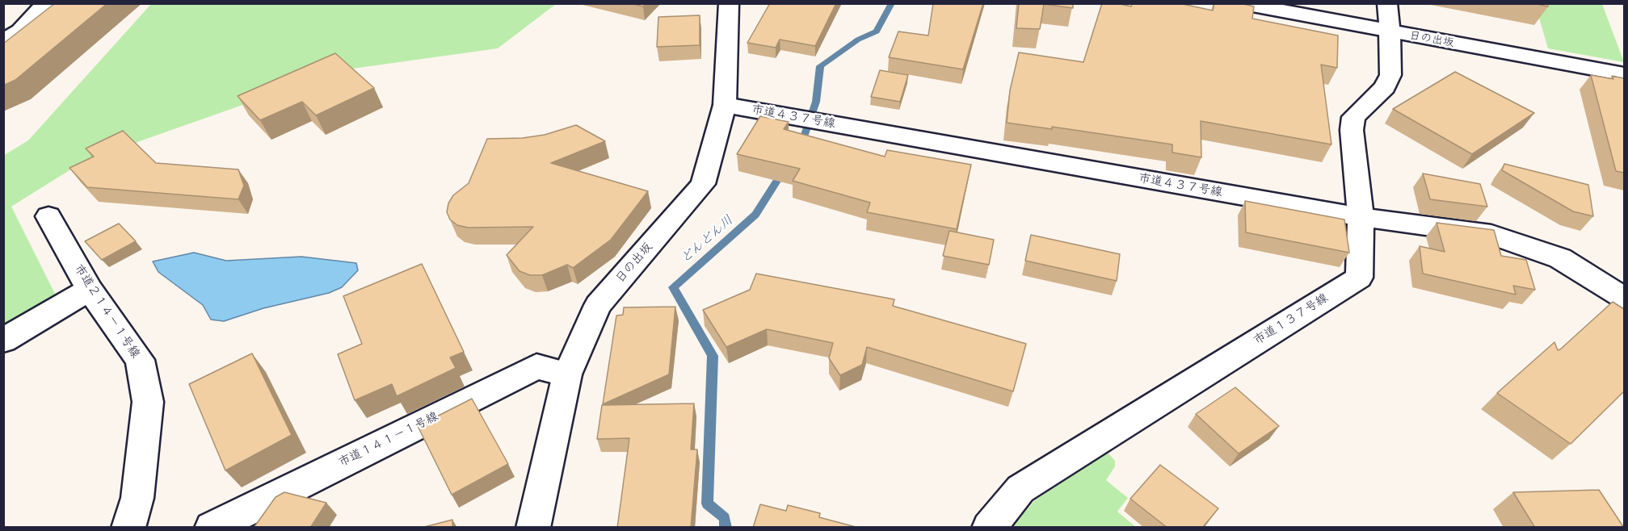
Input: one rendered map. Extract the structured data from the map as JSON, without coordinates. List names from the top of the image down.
{
  "streets": {
    "street": [
      "日の出坂",
      "市道４３７号線",
      "市道２１４－１号線",
      "市道１３７号線",
      "市道１４１－１号線"
    ]
  },
  "crossings": [
    ["日の出坂", "市道４３７号線"],
    ["日の出坂", "市道１３７号線"],
    ["日の出坂", "市道１４１－１号線"],
    ["市道４３７号線", "市道１３７号線"]
  ],
  "water": ["どんどん川"]
}
